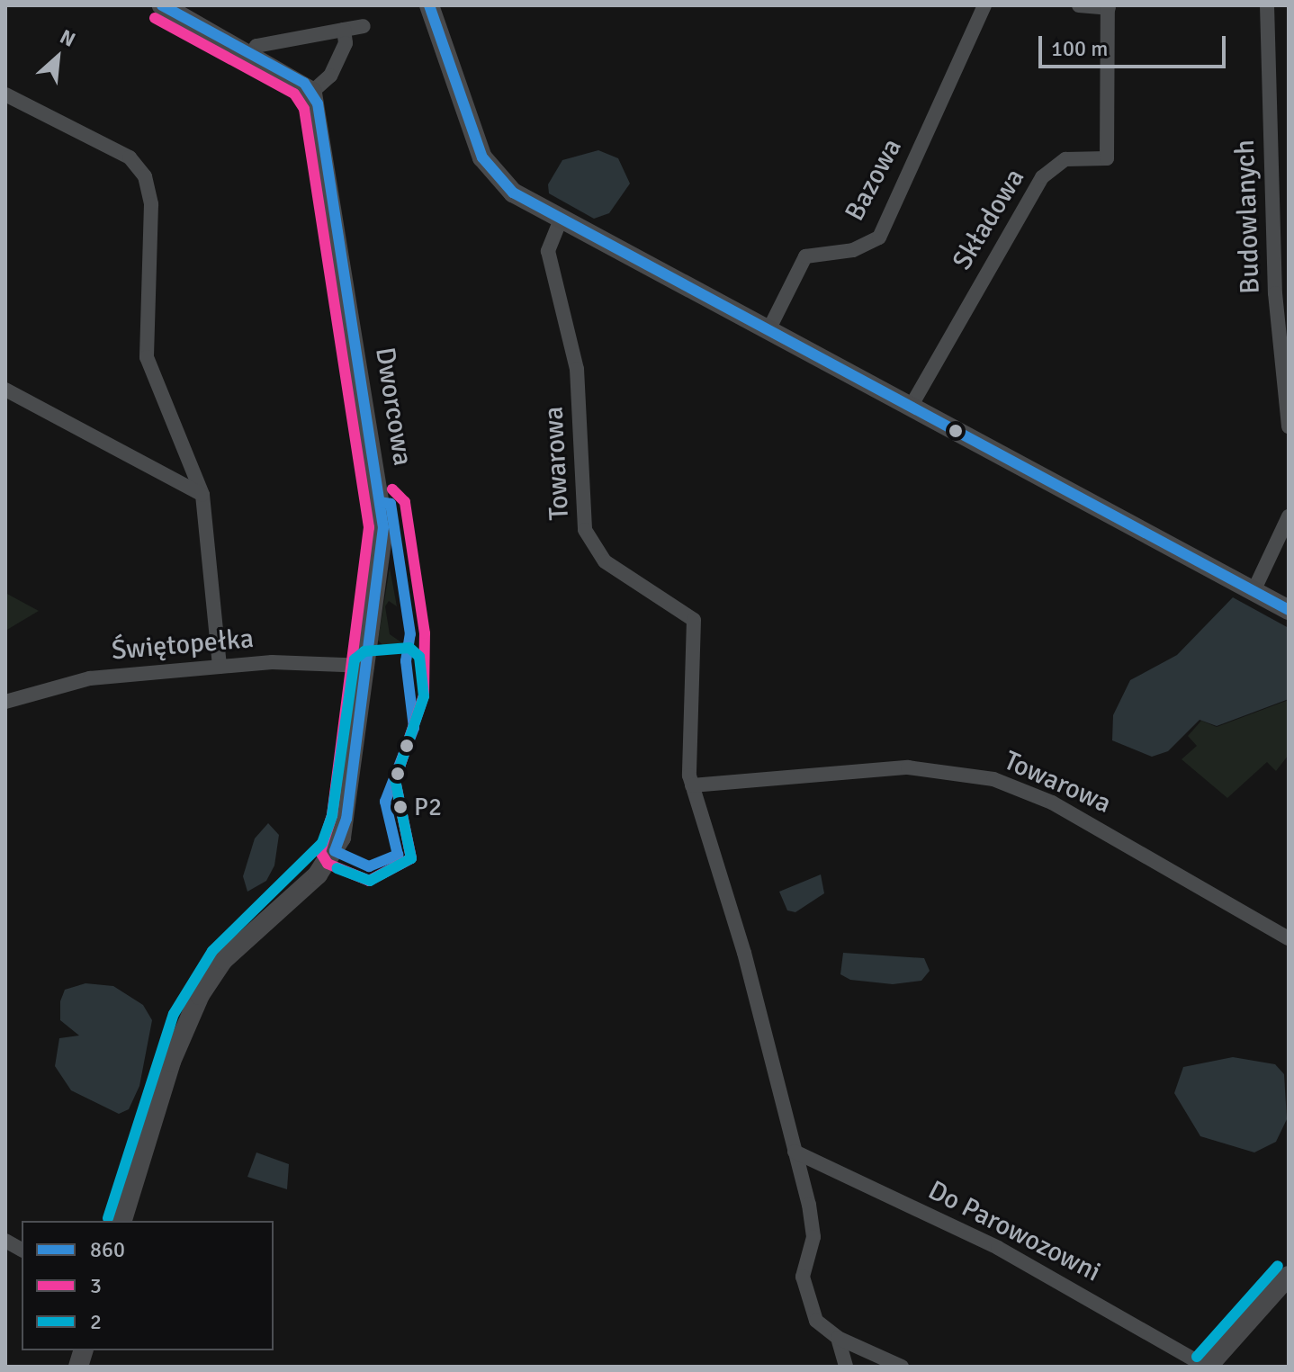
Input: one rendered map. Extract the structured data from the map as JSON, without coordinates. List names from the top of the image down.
{
  "streets": {
    "street": [
      "Bazowa",
      "Budowlanych",
      "Składowa",
      "Dworcowa",
      "Towarowa",
      "Świętopełka",
      "Do Parowozowni"
    ]
  },
  "crossings": [
    ["Dworcowa", "Świętopełka"],
    ["Towarowa", "Do Parowozowni"]
  ],
  "places": ["P2"],
  "lines": ["transit line 860", "transit line 3", "transit line 2"],
  "legend": ["860", "3", "2"],
  "scale_bar": "100 m",
  "north": "top right"
}
